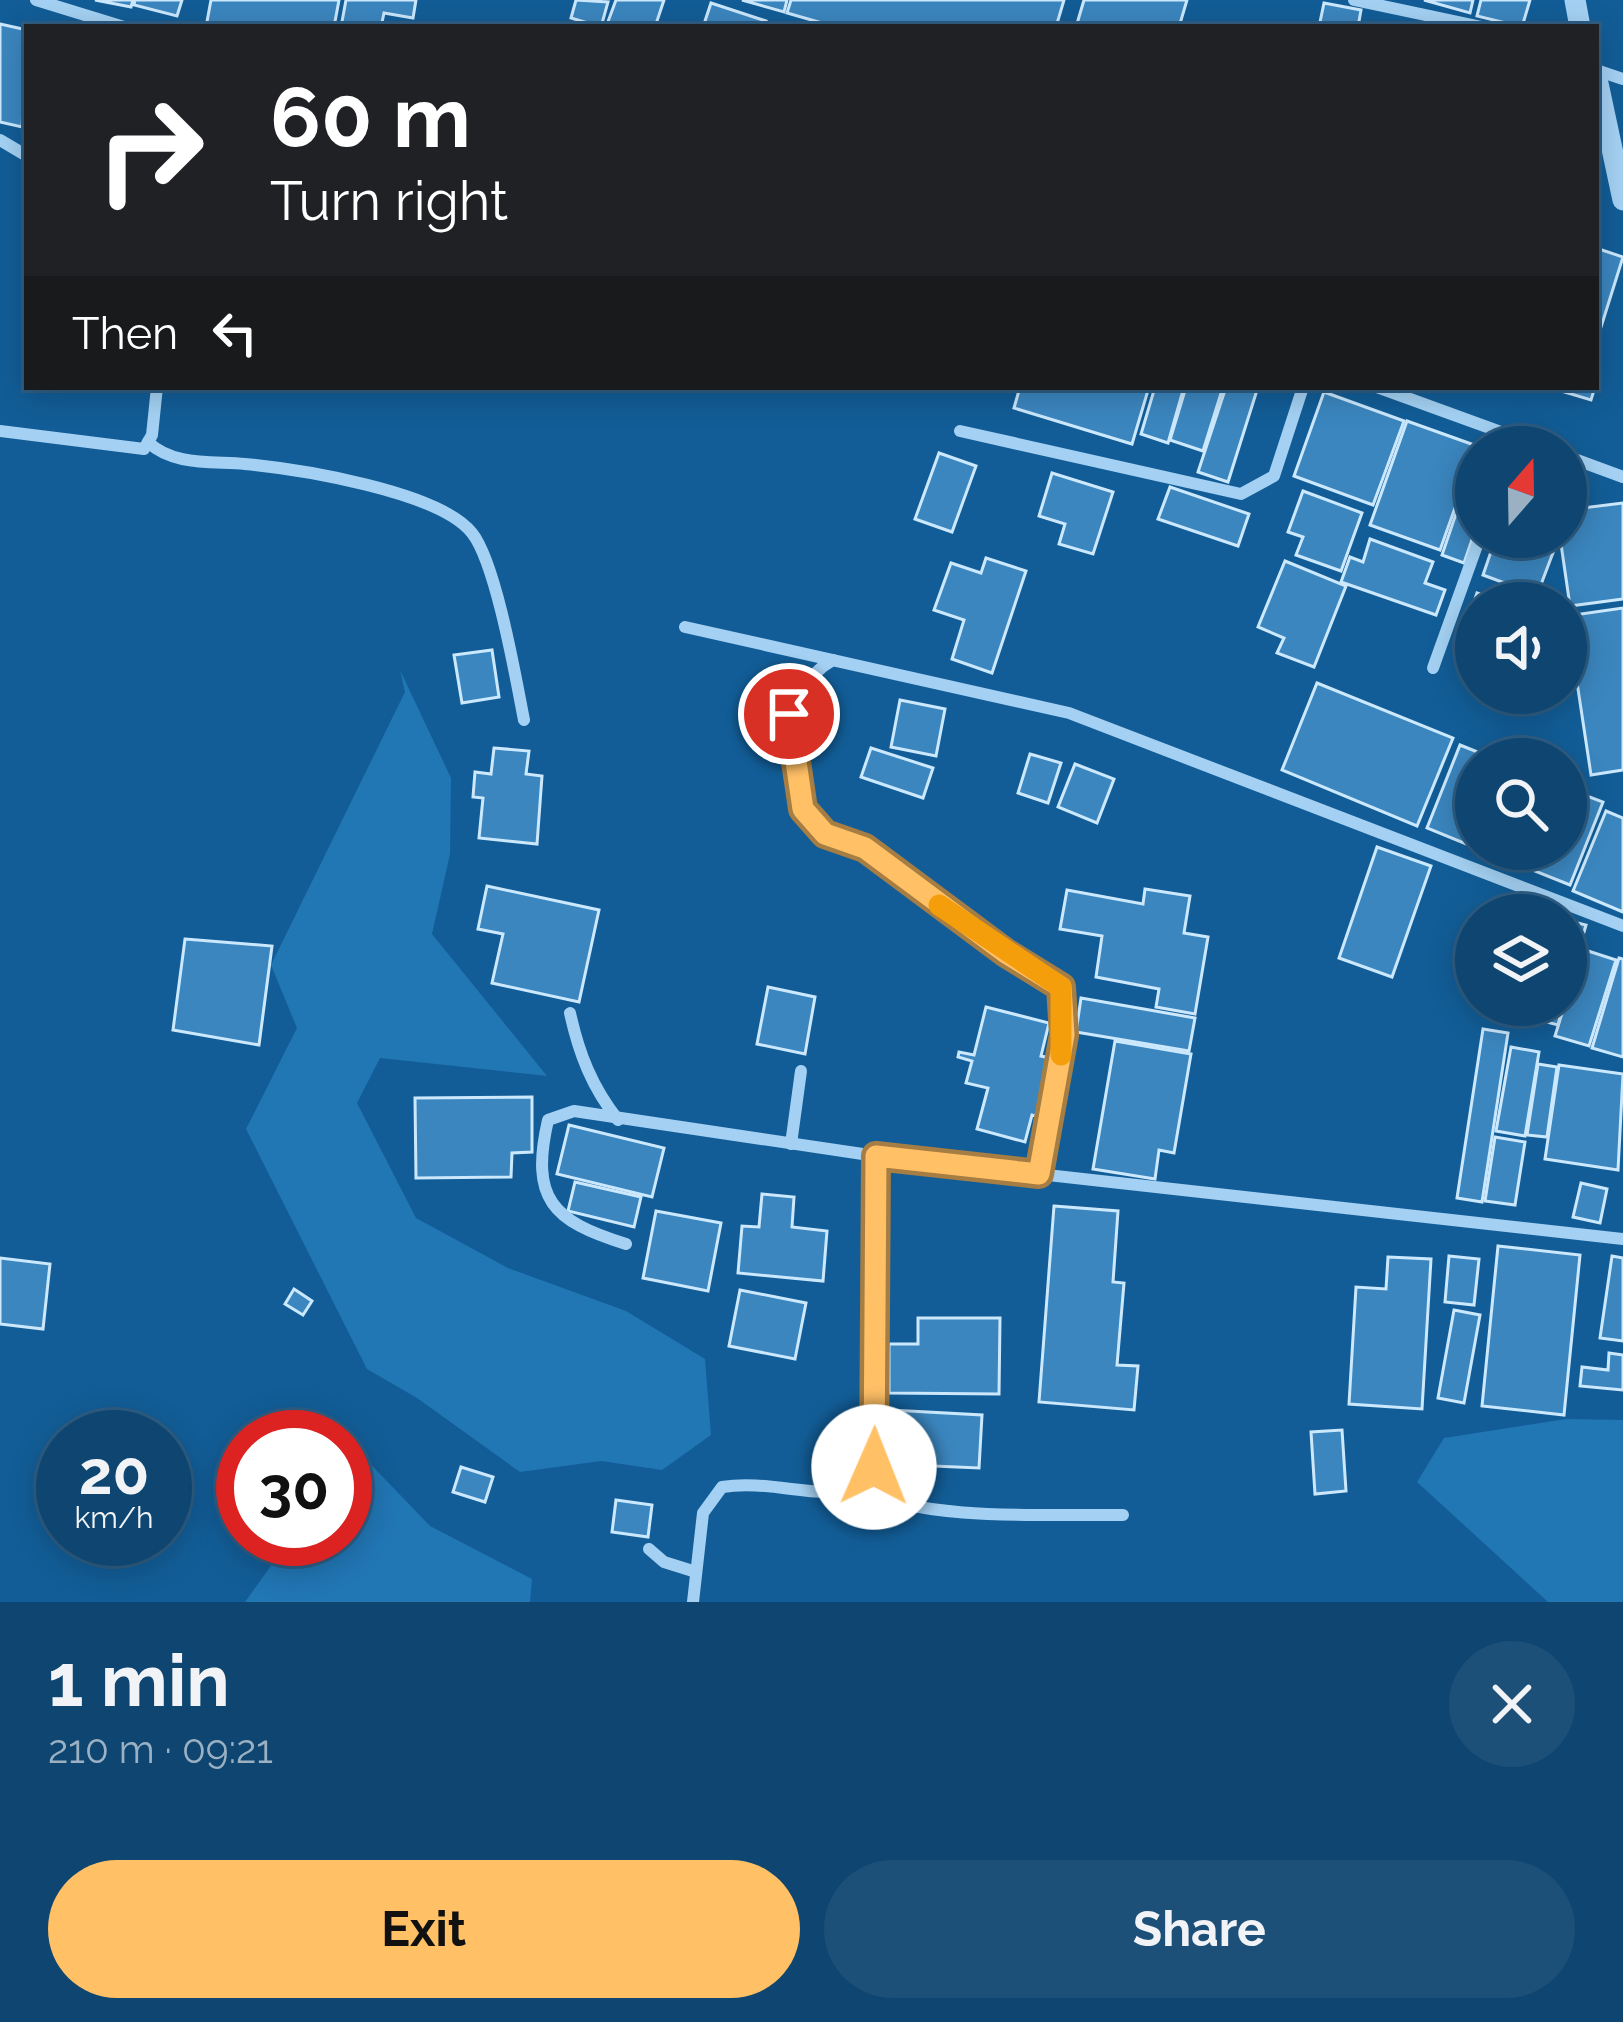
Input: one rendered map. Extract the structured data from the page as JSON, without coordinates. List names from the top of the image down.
{
  "north": "top",
  "page": {
    "turn": ["60 m", "Turn right"],
    "then": "Then",
    "speed": "20 km/h",
    "limit": "30",
    "heading": ["1 min", "210 m · 09:21"],
    "buttons": ["Exit", "Share"]
  }
}
